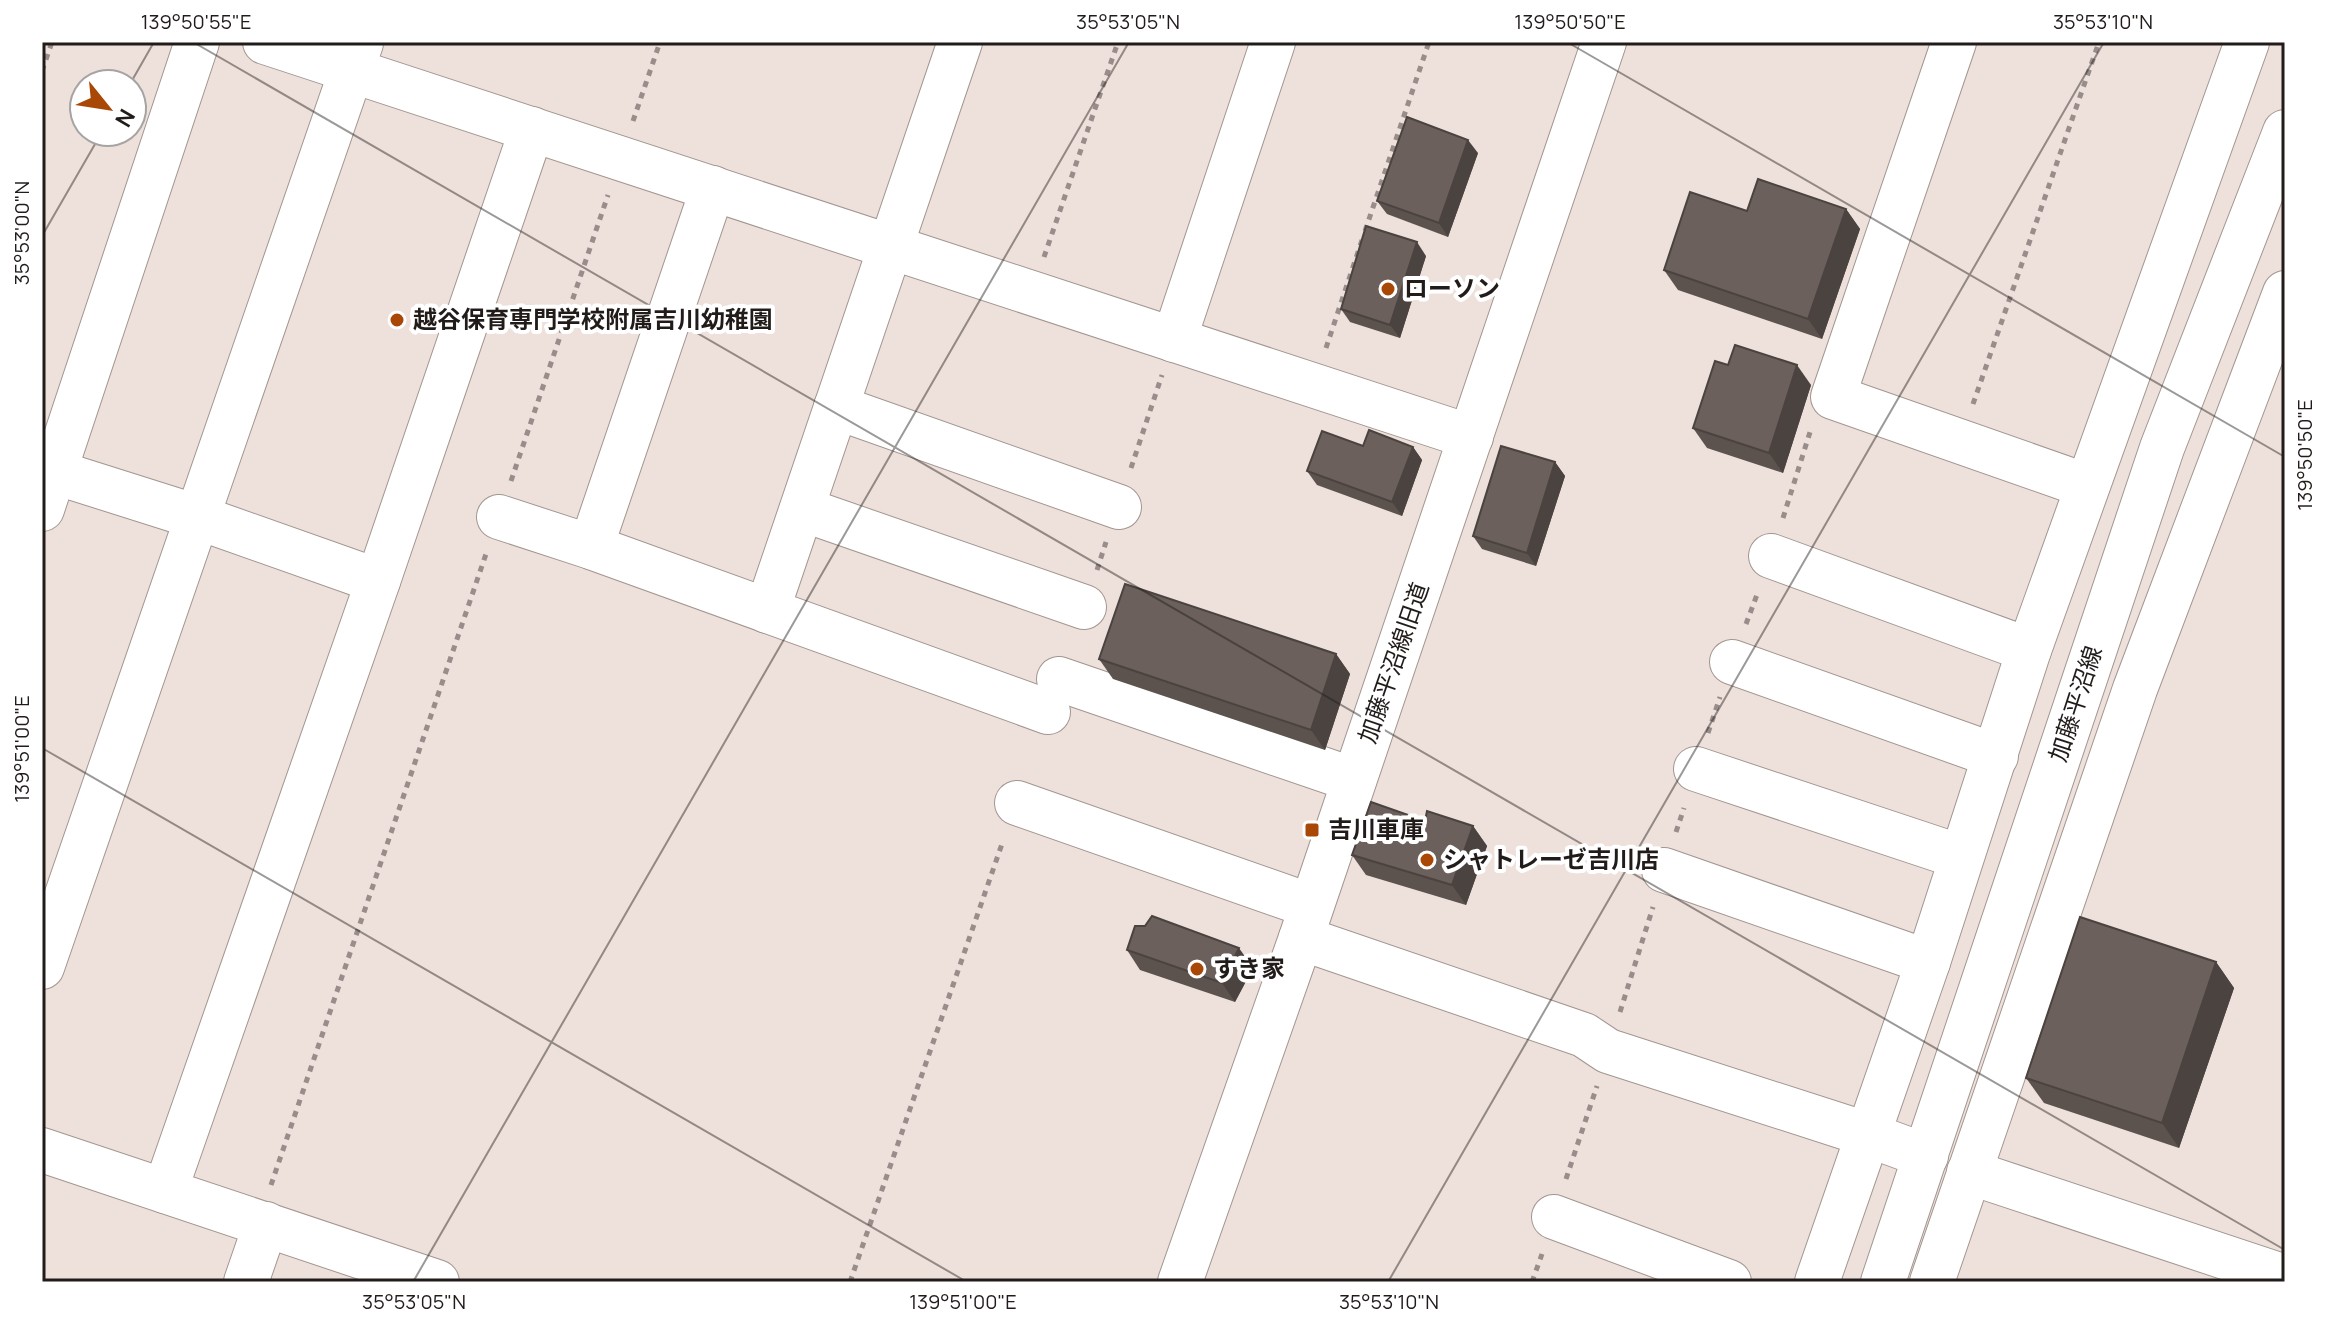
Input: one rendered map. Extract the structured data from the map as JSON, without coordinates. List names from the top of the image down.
{
  "streets": {
    "street": ["加藤平沼線旧道", "加藤平沼線"]
  },
  "places": {
    "other": [
      "ローソン",
      "越谷保育専門学校附属吉川幼稚園",
      "シャトレーゼ吉川店",
      "すき家"
    ],
    "transit": ["吉川車庫"]
  },
  "north": "bottom right",
  "coordinates": [
    "139°50'55\"E",
    "35°53'05\"N",
    "139°50'50\"E",
    "35°53'10\"N",
    "35°53'00\"N",
    "139°51'00\"E"
  ]
}
